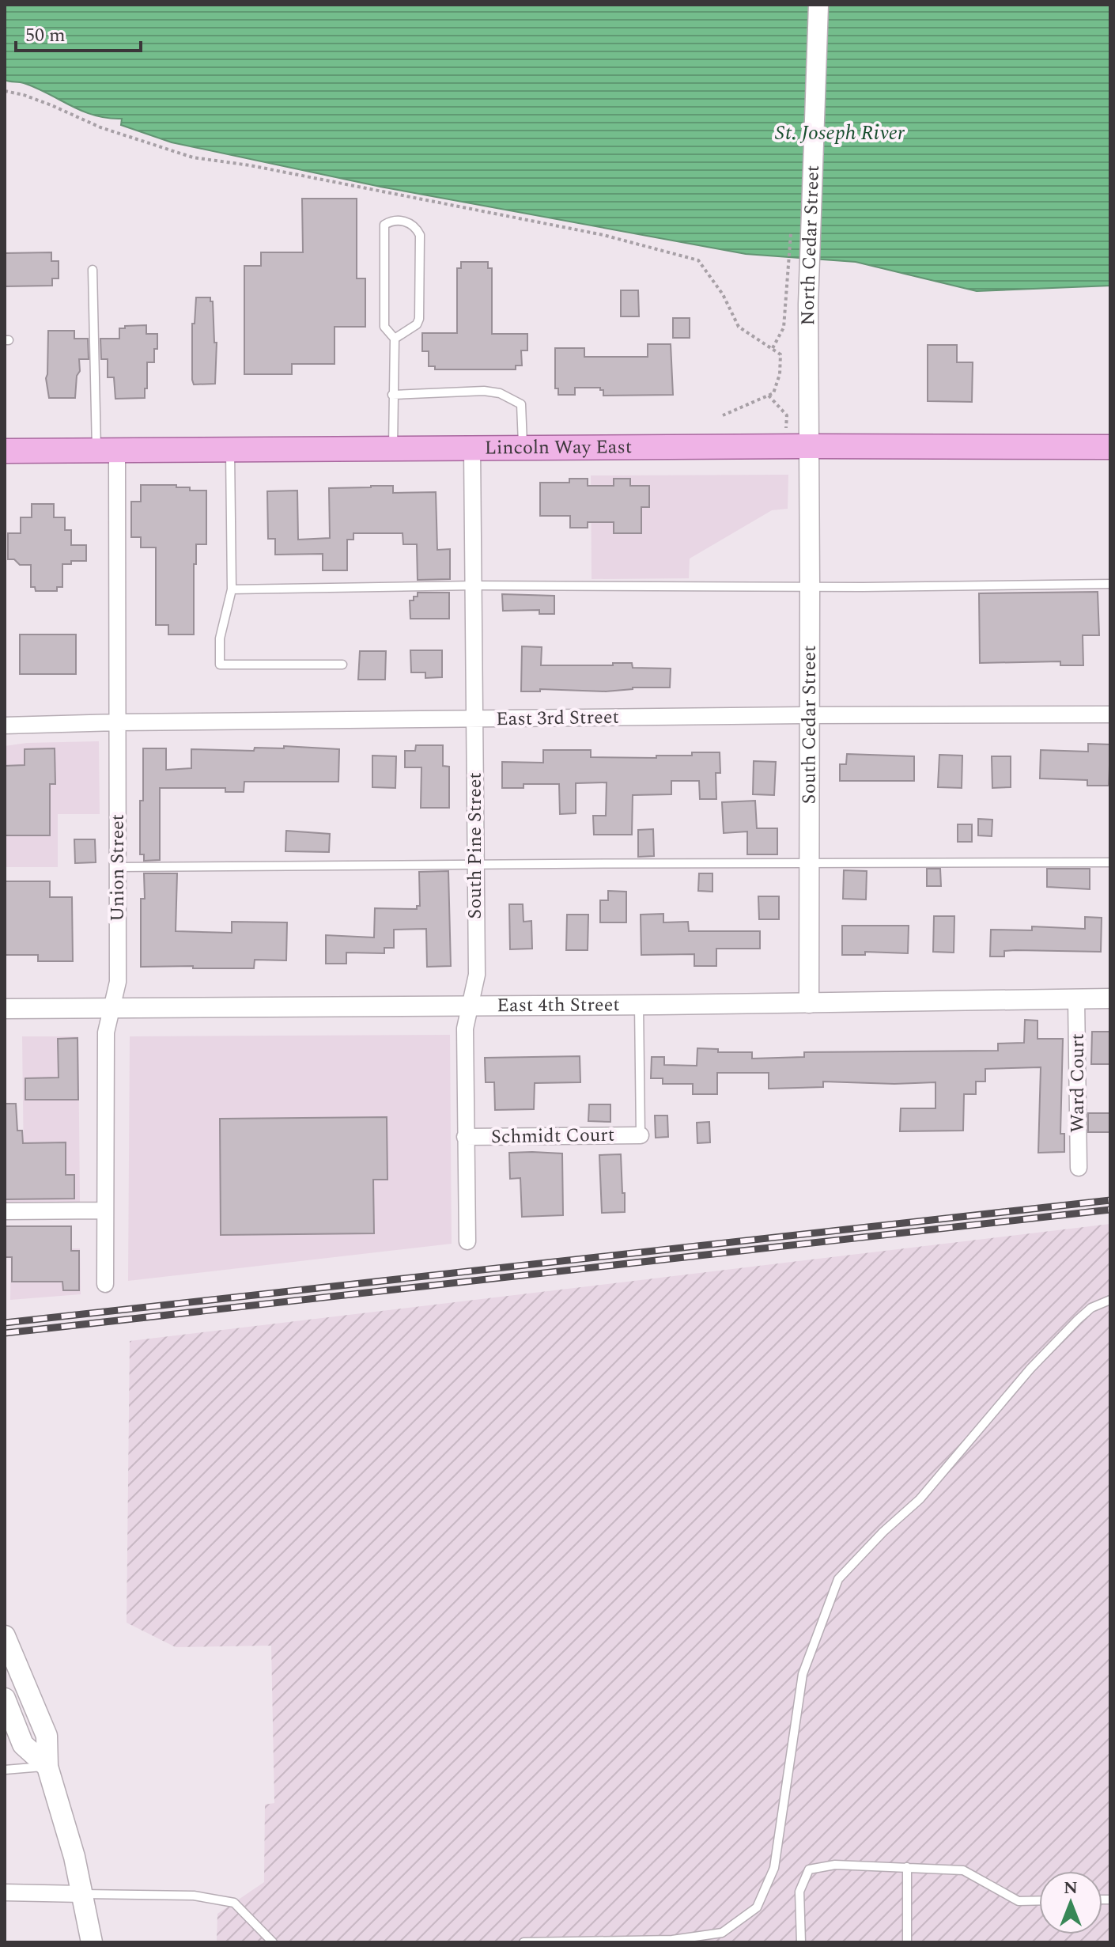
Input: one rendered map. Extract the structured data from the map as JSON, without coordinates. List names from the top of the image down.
{
  "streets": {
    "main road": ["Lincoln Way East"],
    "street": [
      "North Cedar Street",
      "East 3rd Street",
      "South Cedar Street",
      "South Pine Street",
      "Union Street",
      "East 4th Street",
      "Ward Court",
      "Schmidt Court"
    ]
  },
  "crossings": [
    ["North Cedar Street", "Lincoln Way East"],
    ["North Cedar Street", "South Cedar Street"],
    ["Lincoln Way East", "South Cedar Street"],
    ["Lincoln Way East", "South Pine Street"],
    ["Lincoln Way East", "Union Street"],
    ["East 3rd Street", "South Cedar Street"],
    ["East 3rd Street", "South Pine Street"],
    ["East 3rd Street", "Union Street"],
    ["South Cedar Street", "East 4th Street"],
    ["South Pine Street", "East 4th Street"],
    ["South Pine Street", "Schmidt Court"],
    ["Union Street", "East 4th Street"],
    ["East 4th Street", "Ward Court"]
  ],
  "water": ["St. Joseph River"],
  "scale_bar": "50 m",
  "north": "top"
}
